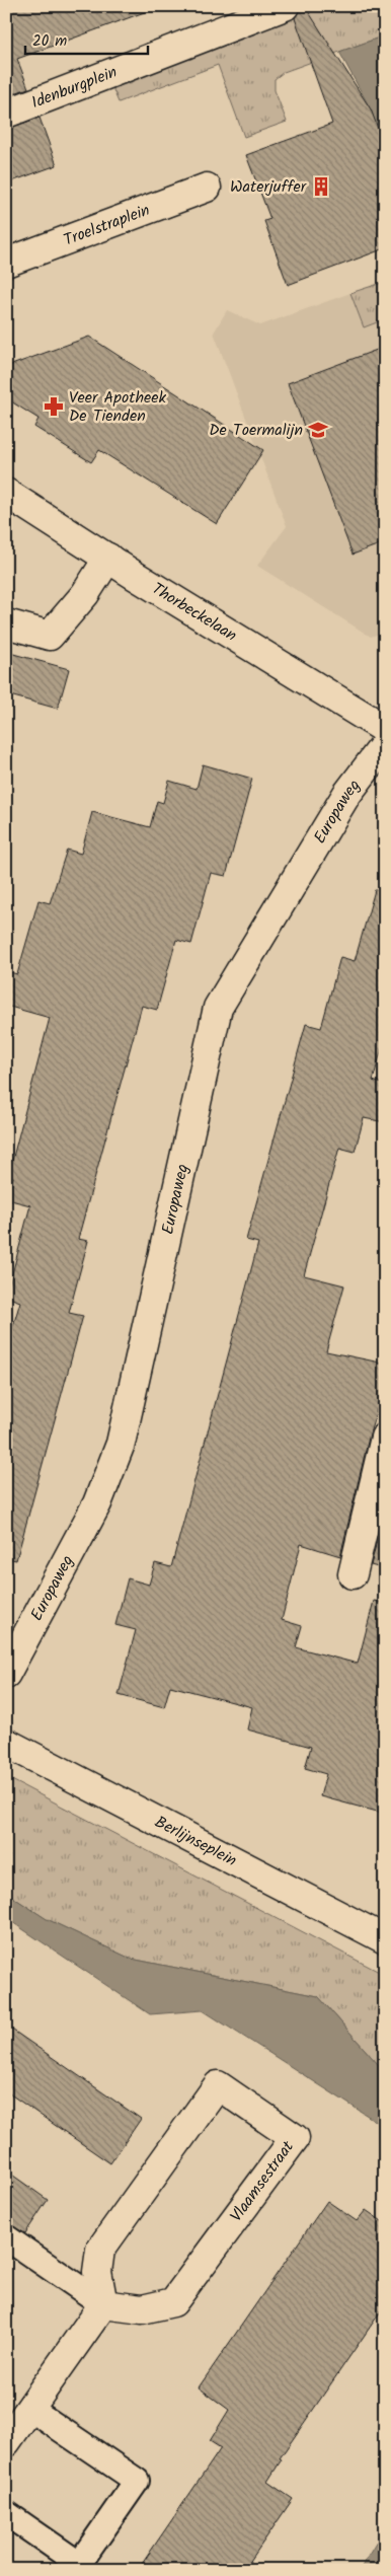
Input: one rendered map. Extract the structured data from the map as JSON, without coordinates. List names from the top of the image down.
{
  "streets": {
    "street": [
      "Idenburgplein",
      "Troelstraplein",
      "Thorbeckelaan",
      "Europaweg",
      "Berlijnseplein",
      "Vlaamsestraat"
    ]
  },
  "places": {
    "building": ["Waterjuffer"],
    "pharmacy": ["Veer Apotheek De Tienden"],
    "school or university": ["De Toermalijn"]
  },
  "scale_bar": "20 m"
}
